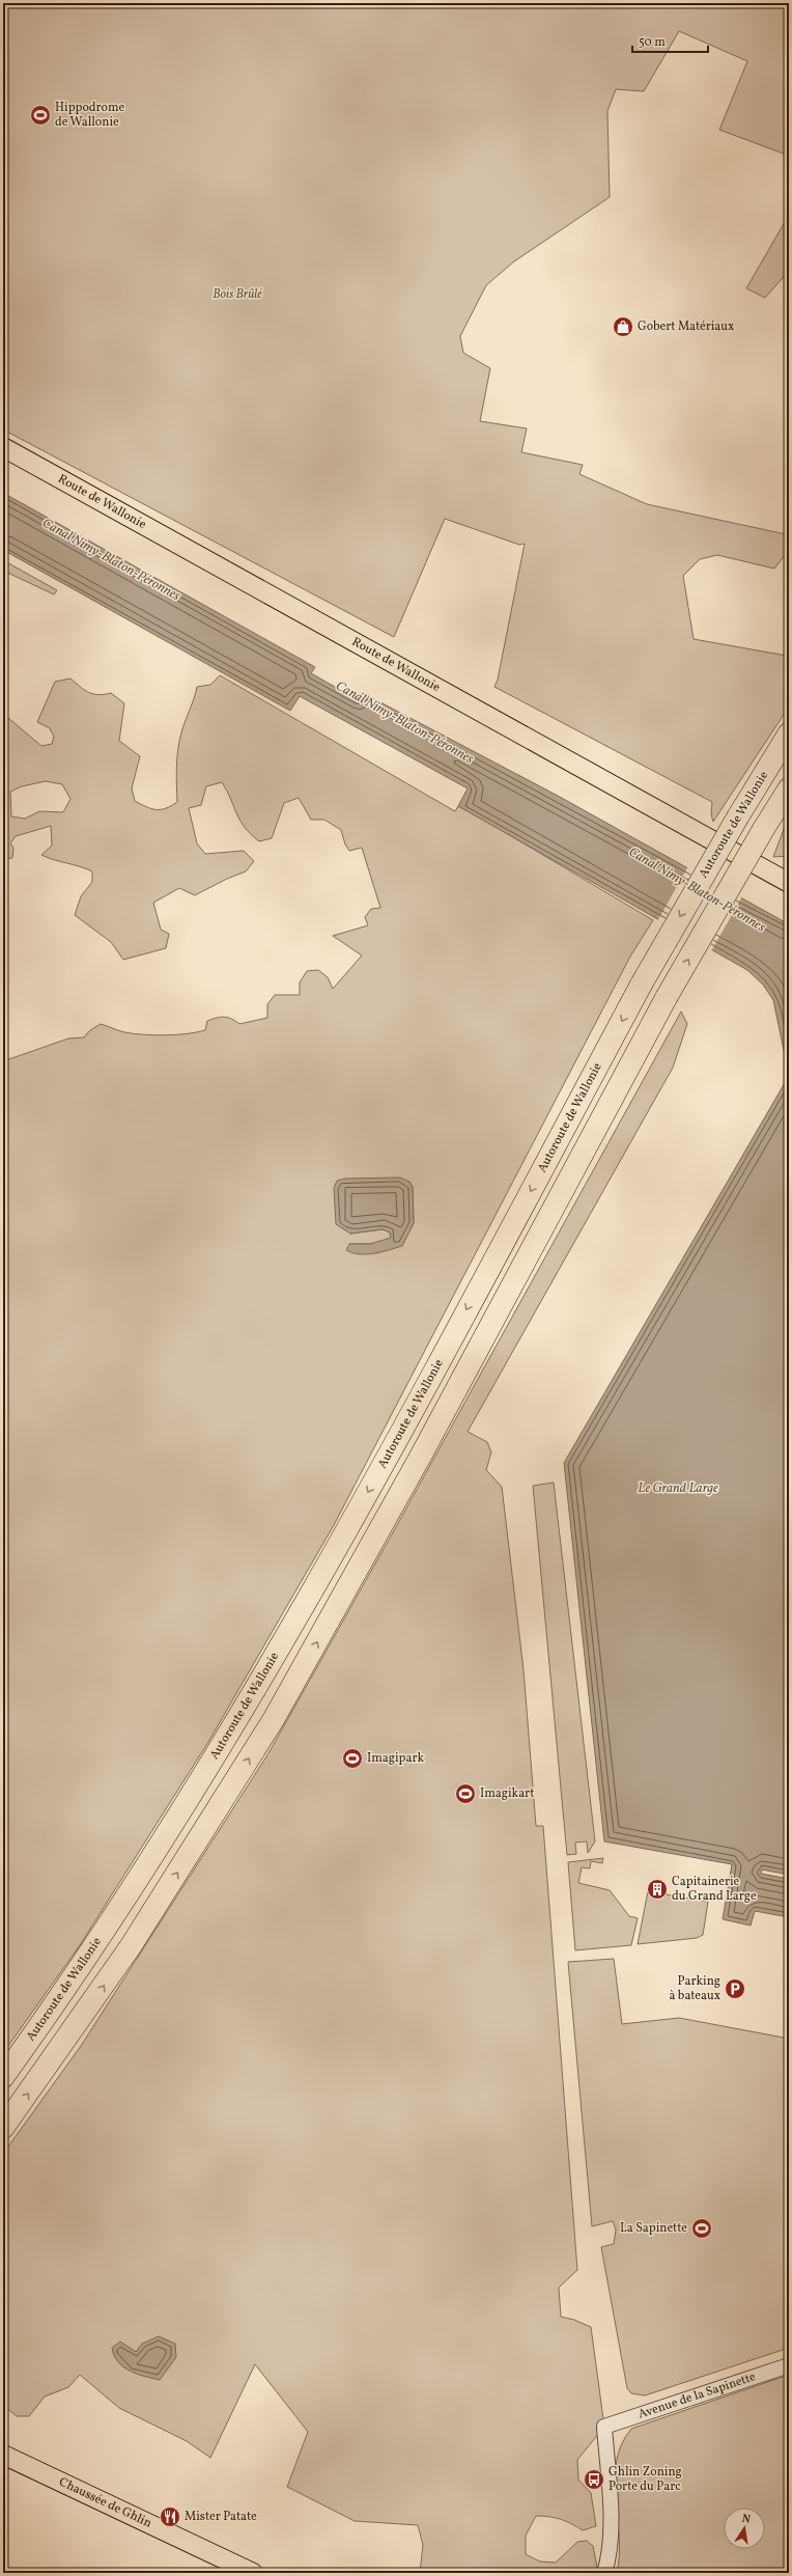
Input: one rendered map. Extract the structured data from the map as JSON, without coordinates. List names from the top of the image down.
{
  "streets": {
    "highway": ["Autoroute de Wallonie"],
    "main road": ["Route de Wallonie", "Chaussée de Ghlin"],
    "street": ["Avenue de la Sapinette"]
  },
  "water": ["Canal Nimy-Blaton-Péronnes", "Le Grand Large"],
  "parks": ["Bois Brûlé"],
  "places": {
    "sports": [
      "Hippodrome de Wallonie",
      "Imagipark",
      "Imagikart",
      "La Sapinette"
    ],
    "shop": ["Gobert Matériaux"],
    "building": ["Capitainerie du Grand Large"],
    "parking": ["Parking à bateaux"],
    "bus stop": ["Ghlin Zoning Porte du Parc"],
    "restaurant": ["Mister Patate"]
  },
  "scale_bar": "50 m",
  "north": "top"
}
